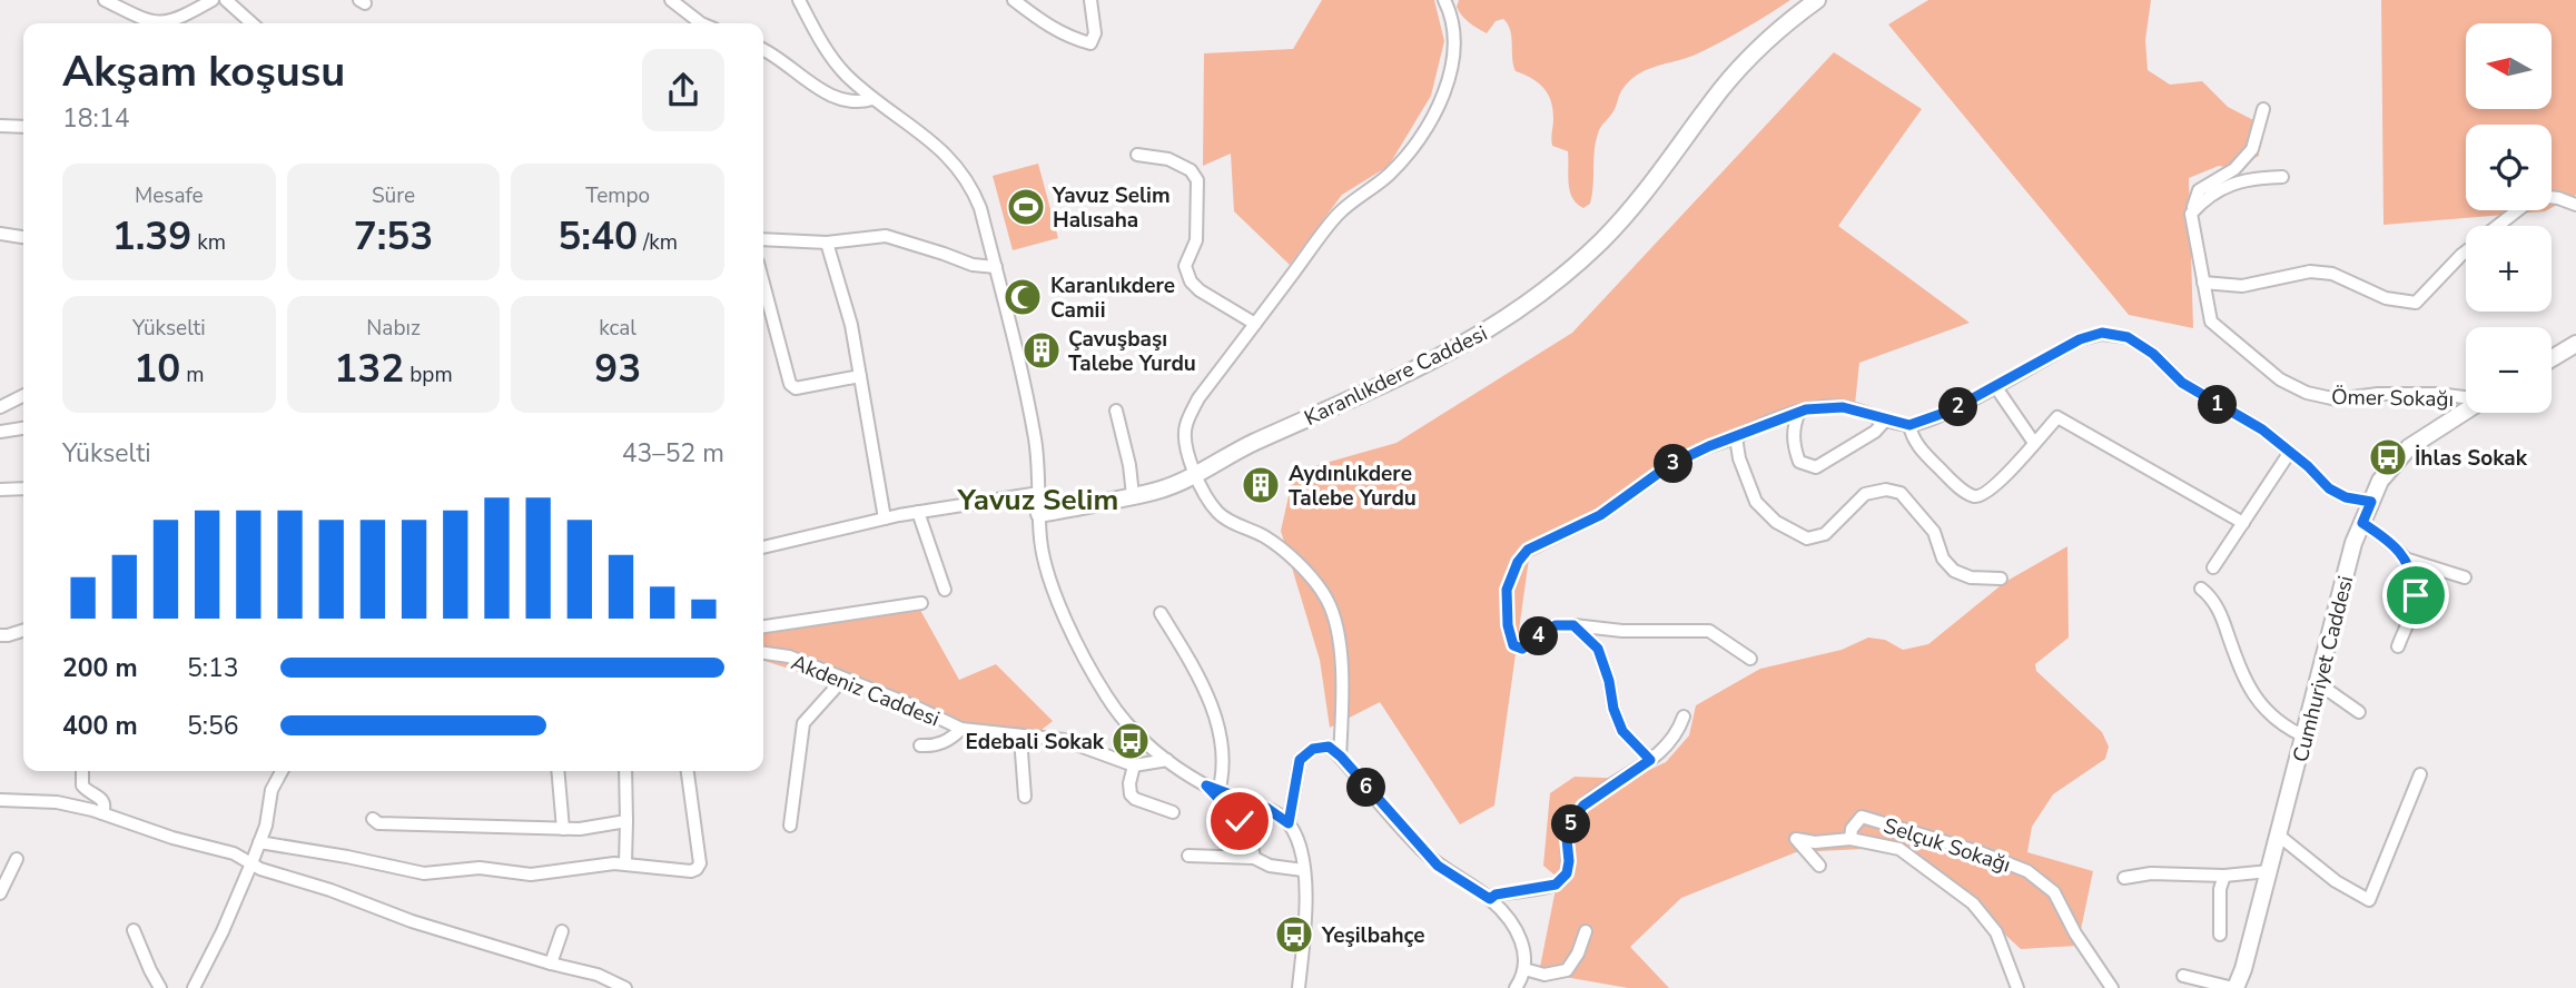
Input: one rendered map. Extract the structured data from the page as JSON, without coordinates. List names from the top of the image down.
{
  "streets": {
    "main road": ["Karanlıkdere Caddesi", "Cumhuriyet Caddesi"],
    "street": ["Ömer Sokağı", "Akdeniz Caddesi", "Selçuk Sokağı"]
  },
  "districts": ["Yavuz Selim"],
  "places": {
    "sports": ["Yavuz Selim Halısaha"],
    "mosque": ["Karanlıkdere Camii"],
    "building": ["Çavuşbaşı Talebe Yurdu", "Aydınlıkdere Talebe Yurdu"],
    "bus stop": ["İhlas Sokak", "Edebali Sokak", "Yeşilbahçe"]
  },
  "north": "left",
  "page": {
    "map_buttons": ["+", "−"],
    "heading": ["Akşam koşusu", "18:14"],
    "stats": [
      ["Mesafe", "1.39 km"],
      ["Süre", "7:53"],
      ["Tempo", "5:40 /km"],
      ["Yükselti", "10 m"],
      ["Nabız", "132 bpm"],
      ["kcal", "93"]
    ],
    "pins": [
      "1",
      "2",
      "3",
      "4",
      "6",
      "5"
    ],
    "chart": ["Yükselti", "43–52 m"],
    "list": [
      {
        "name": "200 m",
        "note": "5:13"
      },
      {
        "name": "400 m",
        "note": "5:56"
      }
    ]
  }
}
